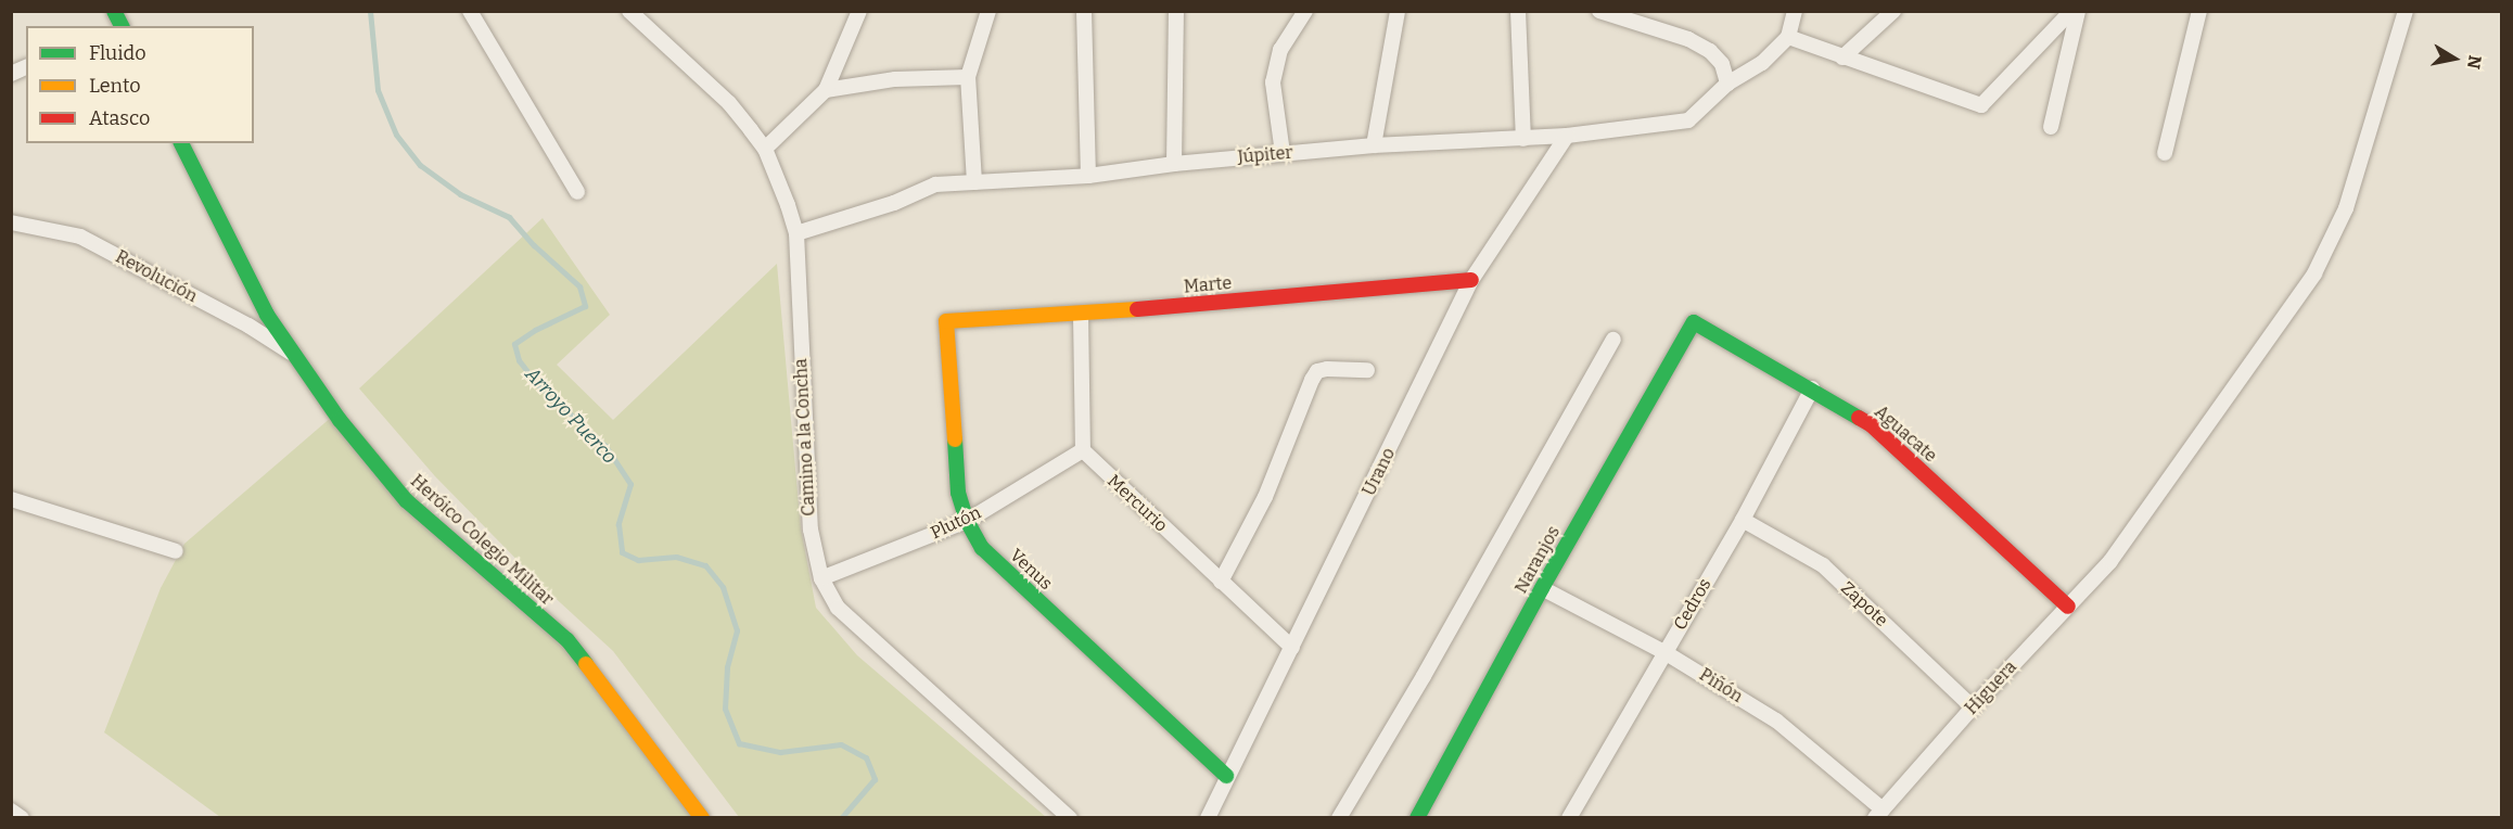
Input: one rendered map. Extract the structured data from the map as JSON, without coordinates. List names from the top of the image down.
{
  "streets": {
    "street": [
      "Júpiter",
      "Revolución",
      "Marte",
      "Aguacate",
      "Camino a la Concha",
      "Urano",
      "Mercurio",
      "Plutón",
      "Heróico Colegio Militar",
      "Naranjos",
      "Venus",
      "Cedros",
      "Zapote",
      "Piñón",
      "Higuera"
    ]
  },
  "crossings": [
    ["Júpiter", "Camino a la Concha"],
    ["Júpiter", "Urano"],
    ["Revolución", "Heróico Colegio Militar"],
    ["Marte", "Urano"],
    ["Marte", "Venus"],
    ["Aguacate", "Naranjos"],
    ["Aguacate", "Cedros"],
    ["Aguacate", "Higuera"],
    ["Camino a la Concha", "Plutón"],
    ["Urano", "Mercurio"],
    ["Urano", "Venus"],
    ["Mercurio", "Plutón"],
    ["Plutón", "Venus"],
    ["Naranjos", "Piñón"],
    ["Cedros", "Zapote"],
    ["Cedros", "Piñón"],
    ["Zapote", "Higuera"],
    ["Piñón", "Higuera"]
  ],
  "water": ["Arroyo Puerco"],
  "legend": ["Fluido", "Lento", "Atasco"],
  "north": "right"
}
